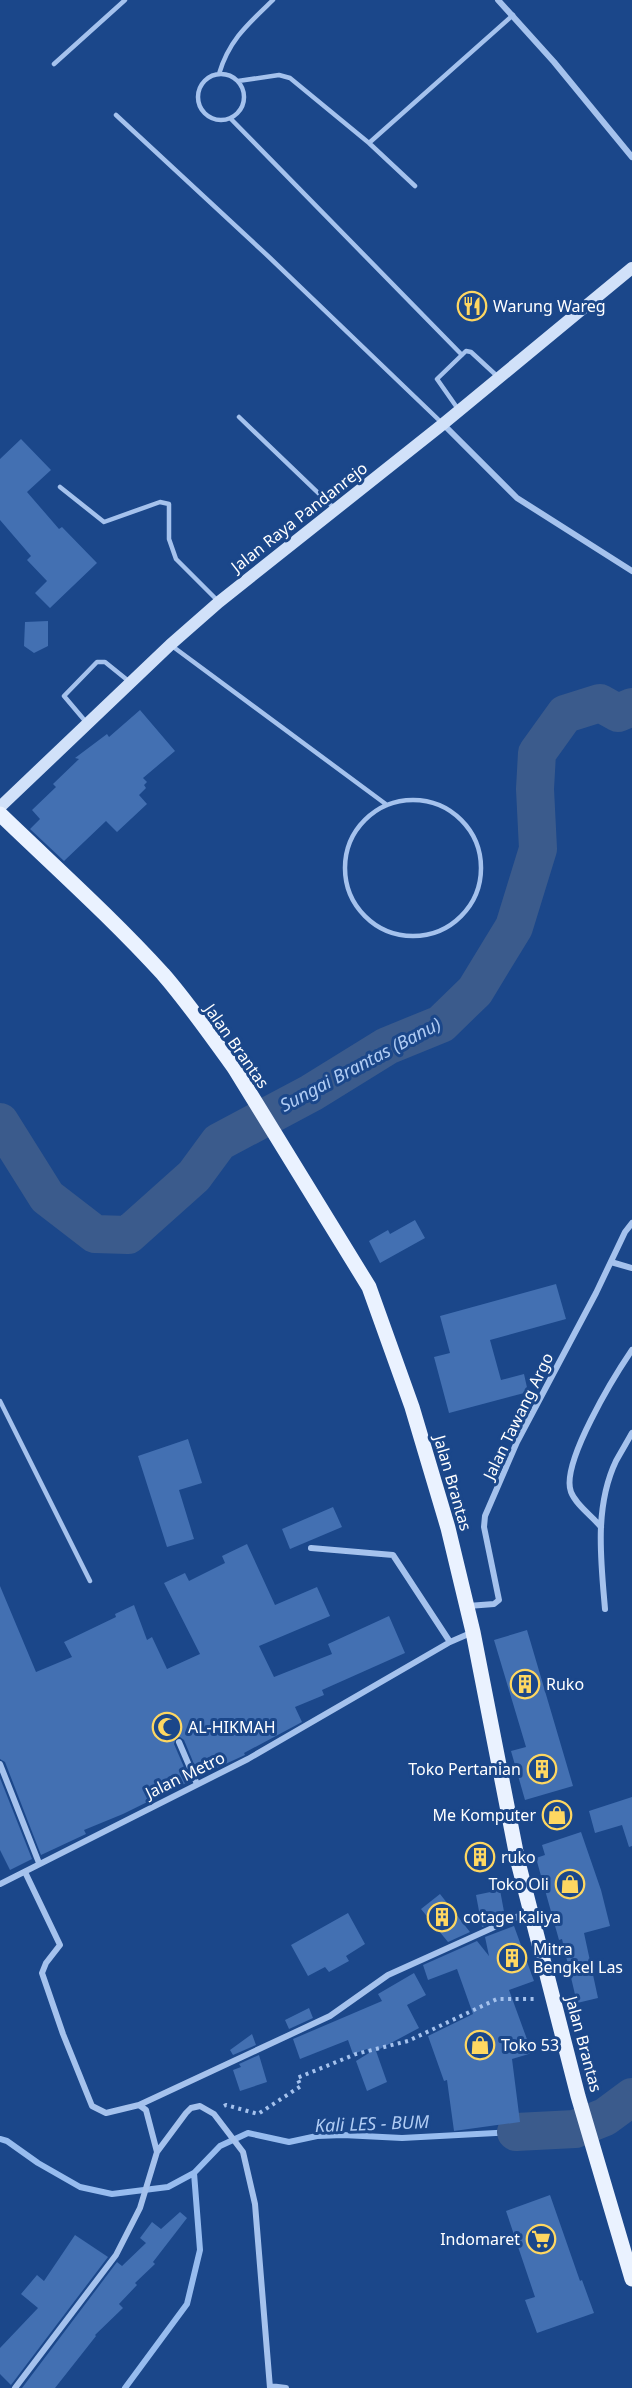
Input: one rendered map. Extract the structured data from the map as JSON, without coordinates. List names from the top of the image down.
{
  "streets": {
    "main road": ["Jalan Raya Pandanrejo", "Jalan Brantas"],
    "street": ["Jalan Tawang Argo", "Jalan Metro"]
  },
  "crossings": [
    ["Jalan Brantas", "Jalan Tawang Argo"],
    ["Jalan Brantas", "Jalan Metro"]
  ],
  "water": ["Sungai Brantas (Banu)", "Kali LES - BUM"],
  "places": {
    "restaurant": ["Warung Wareg"],
    "building": [
      "Ruko",
      "Toko Pertanian",
      "ruko",
      "cotage kaliya",
      "Mitra Bengkel Las"
    ],
    "mosque": ["AL-HIKMAH"],
    "shop": ["Me Komputer", "Toko Oli", "Toko 53"],
    "supermarket": ["Indomaret"]
  }
}
